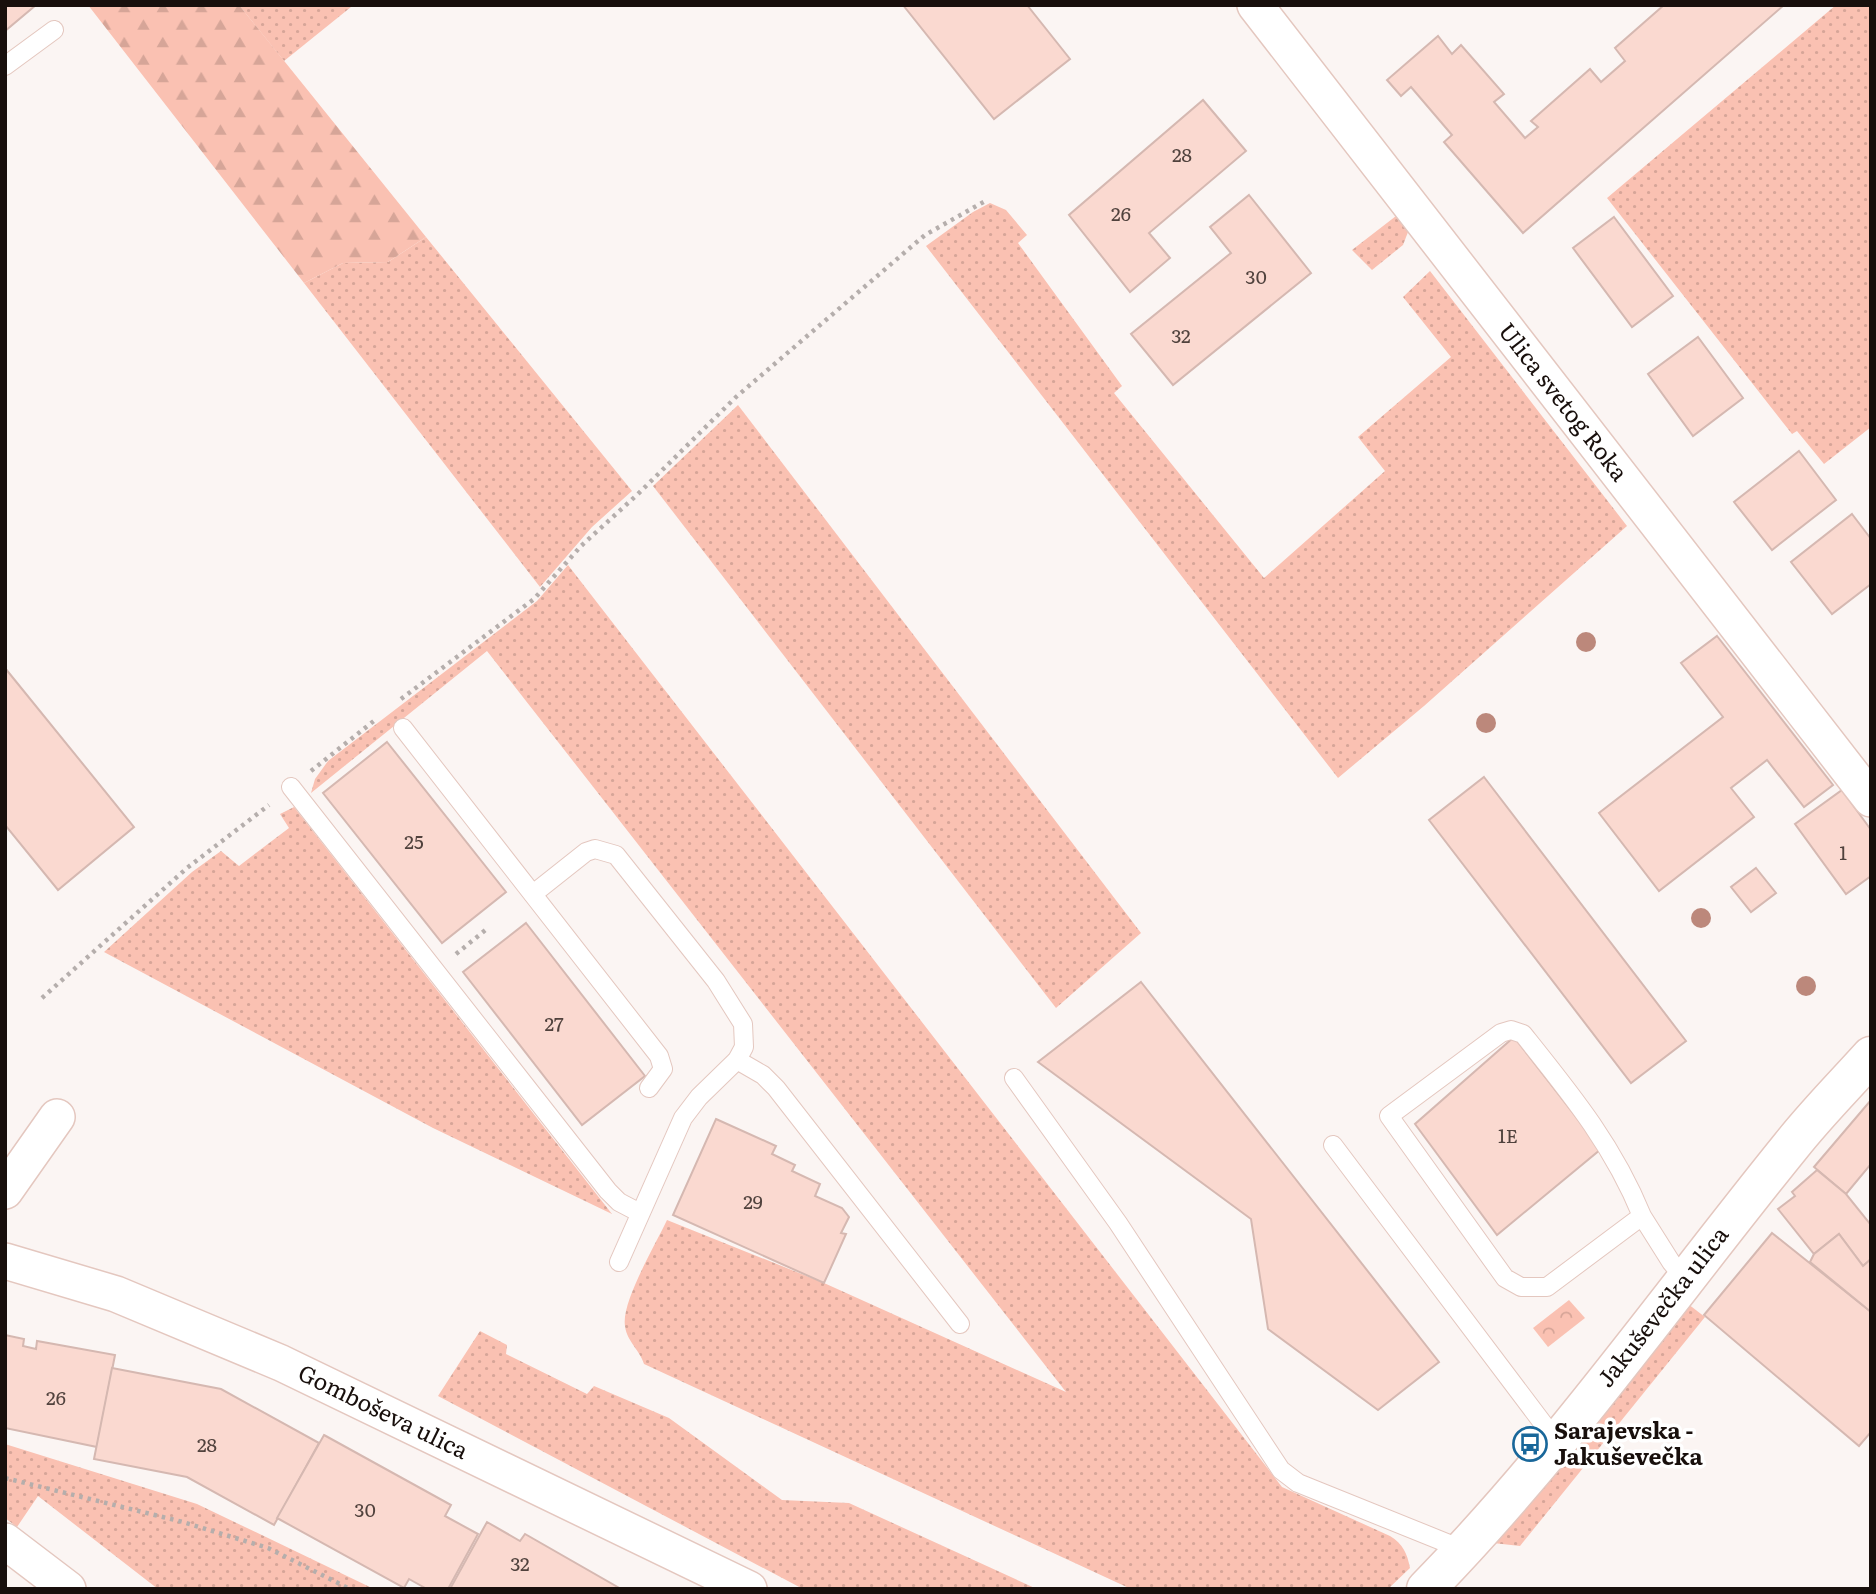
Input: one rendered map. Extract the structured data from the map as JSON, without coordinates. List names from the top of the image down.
{
  "streets": {
    "main road": ["Jakuševečka ulica"],
    "street": ["Ulica svetog Roka", "Gomboševa ulica"]
  },
  "places": {
    "bus stop": ["Sarajevska - Jakuševečka"]
  },
  "house_numbers": [
    "28",
    "26",
    "30",
    "32",
    "25",
    "1",
    "27",
    "1E",
    "29",
    "26",
    "28",
    "30",
    "32"
  ]
}
